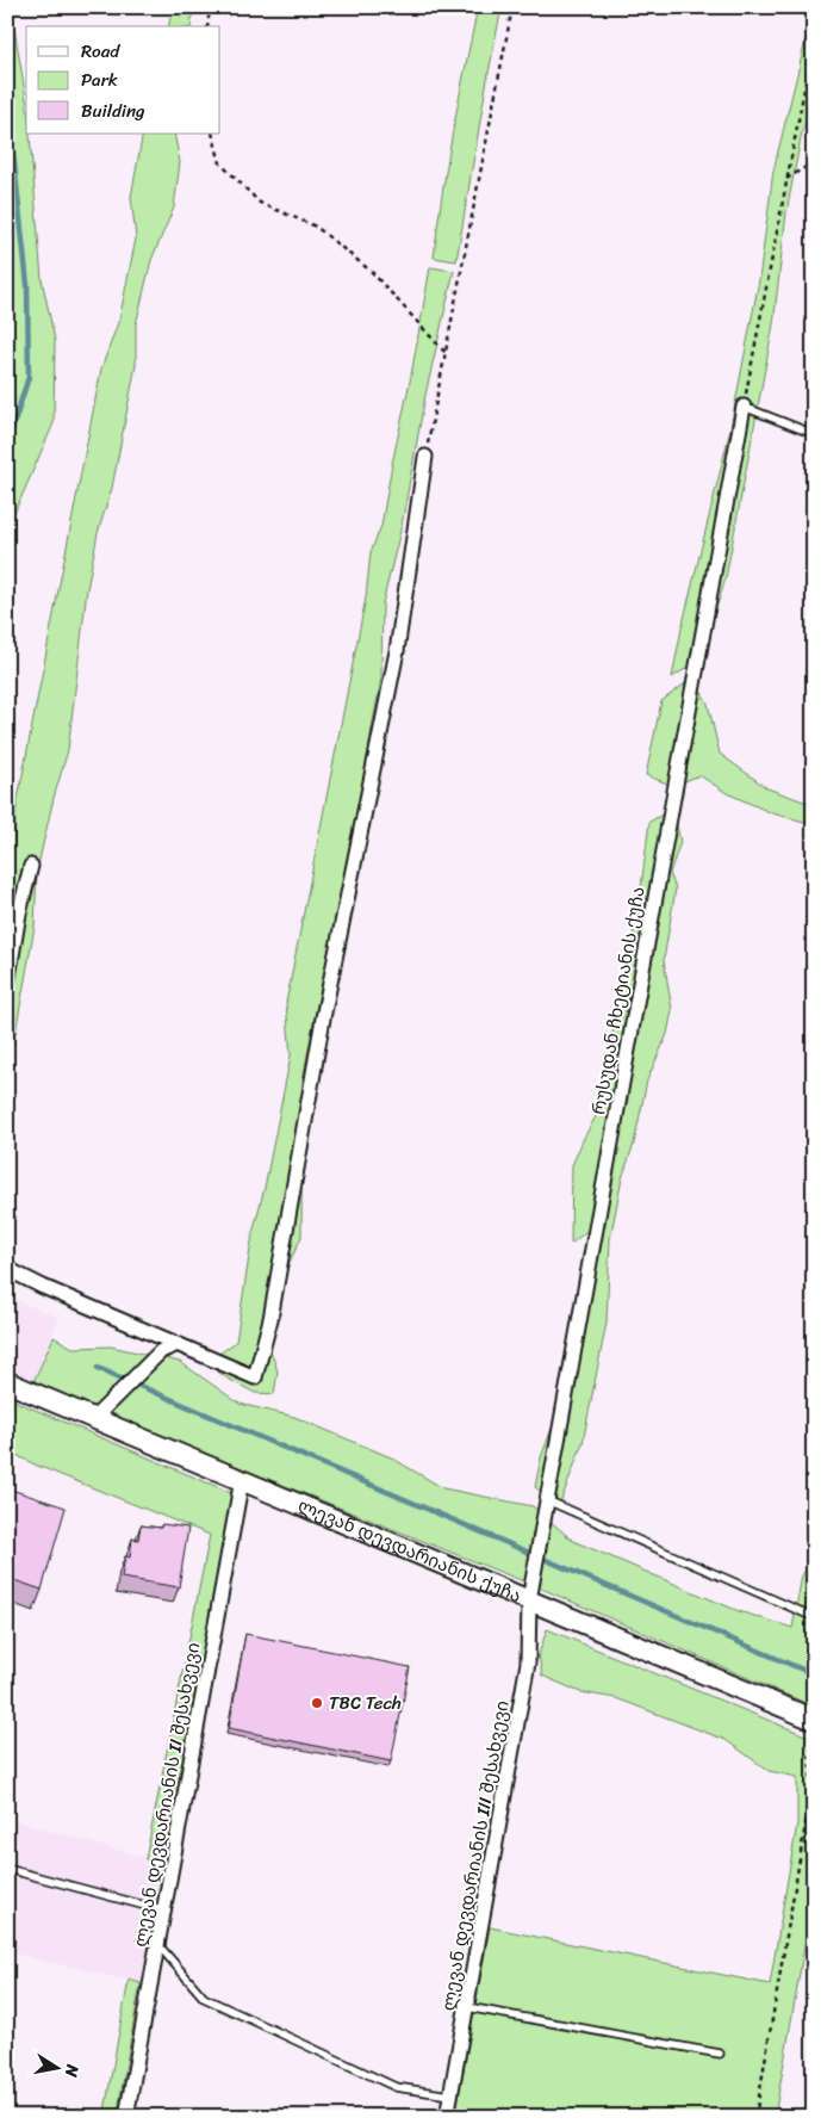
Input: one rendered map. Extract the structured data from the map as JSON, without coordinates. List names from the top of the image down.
{
  "streets": {
    "main road": ["ლევან დევდარიანის ქუჩა"],
    "street": ["რუსუდან ჩხეტიანის ქუჩა", "ლევან დევდარიანის II შესახვევი", "ლევან დევდარიანის III შესახვევი"]
  },
  "crossings": [
    ["რუსუდან ჩხეტიანის ქუჩა", "ლევან დევდარიანის ქუჩა"],
    ["რუსუდან ჩხეტიანის ქუჩა", "ლევან დევდარიანის III შესახვევი"],
    ["ლევან დევდარიანის ქუჩა", "ლევან დევდარიანის II შესახვევი"],
    ["ლევან დევდარიანის ქუჩა", "ლევან დევდარიანის III შესახვევი"]
  ],
  "places": ["TBC Tech"],
  "legend": ["Road", "Park", "Building"],
  "north": "right"
}
